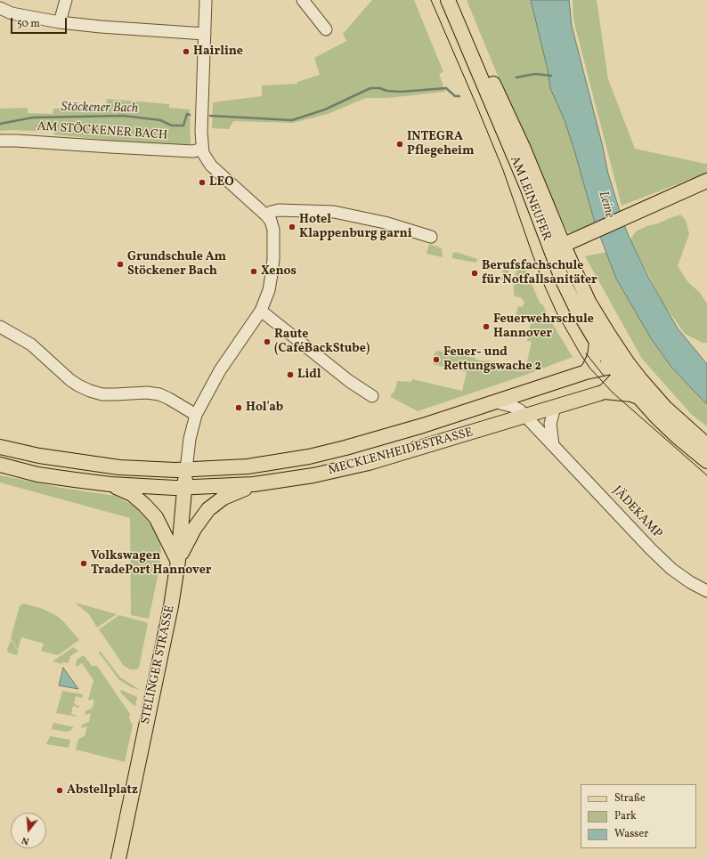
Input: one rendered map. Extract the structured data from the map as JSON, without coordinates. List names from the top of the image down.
{
  "streets": {
    "main road": ["AM LEINEUFER", "MECKLENHEIDESTRASSE", "STELINGER STRASSE"],
    "street": ["AM STÖCKENER BACH", "JÄDEKAMP"]
  },
  "crossings": [
    ["AM LEINEUFER", "MECKLENHEIDESTRASSE"],
    ["MECKLENHEIDESTRASSE", "JÄDEKAMP"],
    ["MECKLENHEIDESTRASSE", "STELINGER STRASSE"]
  ],
  "water": ["Stöckener Bach", "Leine"],
  "places": [
    "Hairline",
    "INTEGRA Pflegeheim",
    "LEO",
    "Hotel Klappenburg garni",
    "Grundschule Am Stöckener Bach",
    "Xenos",
    "Berufsfachschule für Notfallsanitäter",
    "Feuerwehrschule Hannover",
    "Raute (CaféBackStube)",
    "Feuer- und Rettungswache 2",
    "Lidl",
    "Hol'ab",
    "Volkswagen TradePort Hannover",
    "Abstellplatz"
  ],
  "legend": ["Straße", "Park", "Wasser"],
  "scale_bar": "50 m",
  "north": "bottom"
}
